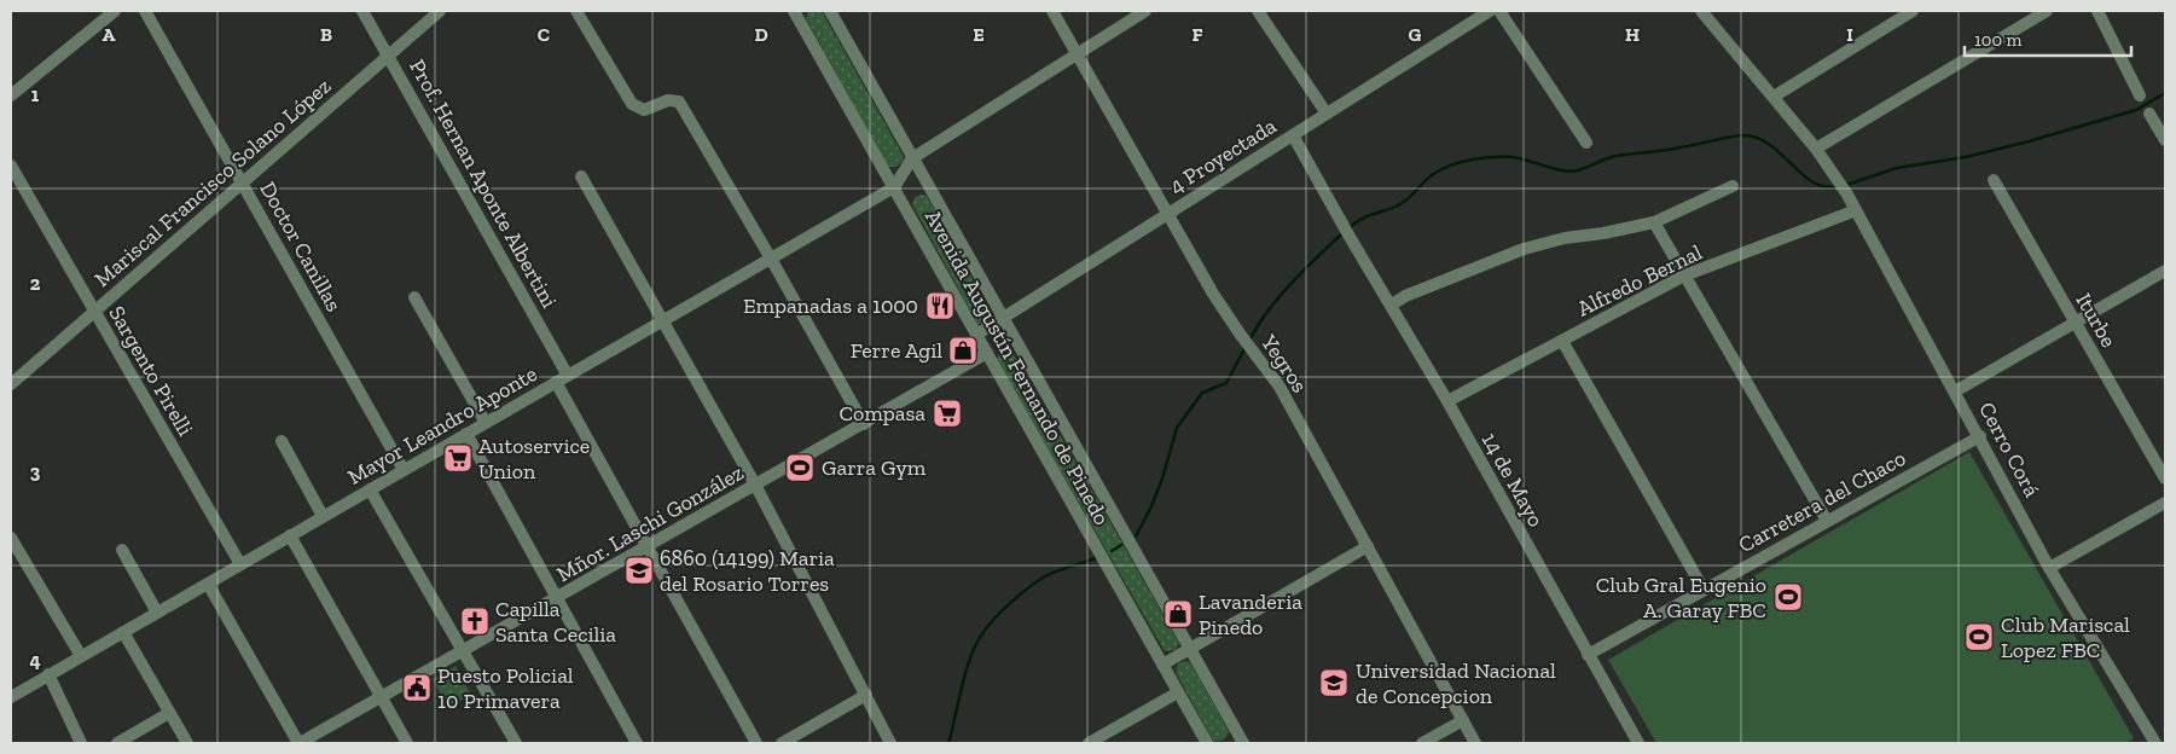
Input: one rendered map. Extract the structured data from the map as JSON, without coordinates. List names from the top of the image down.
{
  "streets": {
    "street": [
      "4 Proyectada",
      "Mariscal Francisco Solano López",
      "Prof. Hernan Aponte Albertini",
      "Doctor Canillas",
      "Alfredo Bernal",
      "Iturbe",
      "Yegros",
      "Avenida Augustín Fernando de Pinedo",
      "Sargento Pirelli",
      "Mayor Leandro Aponte",
      "Cerro Corá",
      "14 de Mayo",
      "Carretera del Chaco",
      "Mñor. Laschi González"
    ]
  },
  "crossings": [
    ["4 Proyectada", "Yegros"],
    ["4 Proyectada", "Avenida Augustín Fernando de Pinedo"],
    ["4 Proyectada", "14 de Mayo"],
    ["Mariscal Francisco Solano López", "Prof. Hernan Aponte Albertini"],
    ["Mariscal Francisco Solano López", "Doctor Canillas"],
    ["Mariscal Francisco Solano López", "Sargento Pirelli"],
    ["Prof. Hernan Aponte Albertini", "Mayor Leandro Aponte"],
    ["Doctor Canillas", "Mayor Leandro Aponte"],
    ["Alfredo Bernal", "Cerro Corá"],
    ["Alfredo Bernal", "14 de Mayo"],
    ["Avenida Augustín Fernando de Pinedo", "Mayor Leandro Aponte"],
    ["Avenida Augustín Fernando de Pinedo", "Mñor. Laschi González"],
    ["Sargento Pirelli", "Mayor Leandro Aponte"],
    ["Cerro Corá", "Carretera del Chaco"],
    ["14 de Mayo", "Carretera del Chaco"]
  ],
  "places": {
    "restaurant": ["Empanadas a 1000"],
    "shop": ["Ferre Agil", "Lavanderia Pinedo"],
    "supermarket": ["Compasa", "Autoservice Union"],
    "sports": ["Garra Gym", "Club Gral Eugenio A. Garay FBC", "Club Mariscal Lopez FBC"],
    "school or university": ["6860 (14199) Maria del Rosario Torres", "Universidad Nacional de Concepcion"],
    "church": ["Capilla Santa Cecilia"],
    "public building": ["Puesto Policial 10 Primavera"]
  },
  "scale_bar": "100 m",
  "grid": {
    "columns": [
      "A",
      "B",
      "C",
      "D",
      "E",
      "F",
      "G",
      "H",
      "I"
    ],
    "rows": [
      "1",
      "2",
      "3",
      "4"
    ]
  }
}
